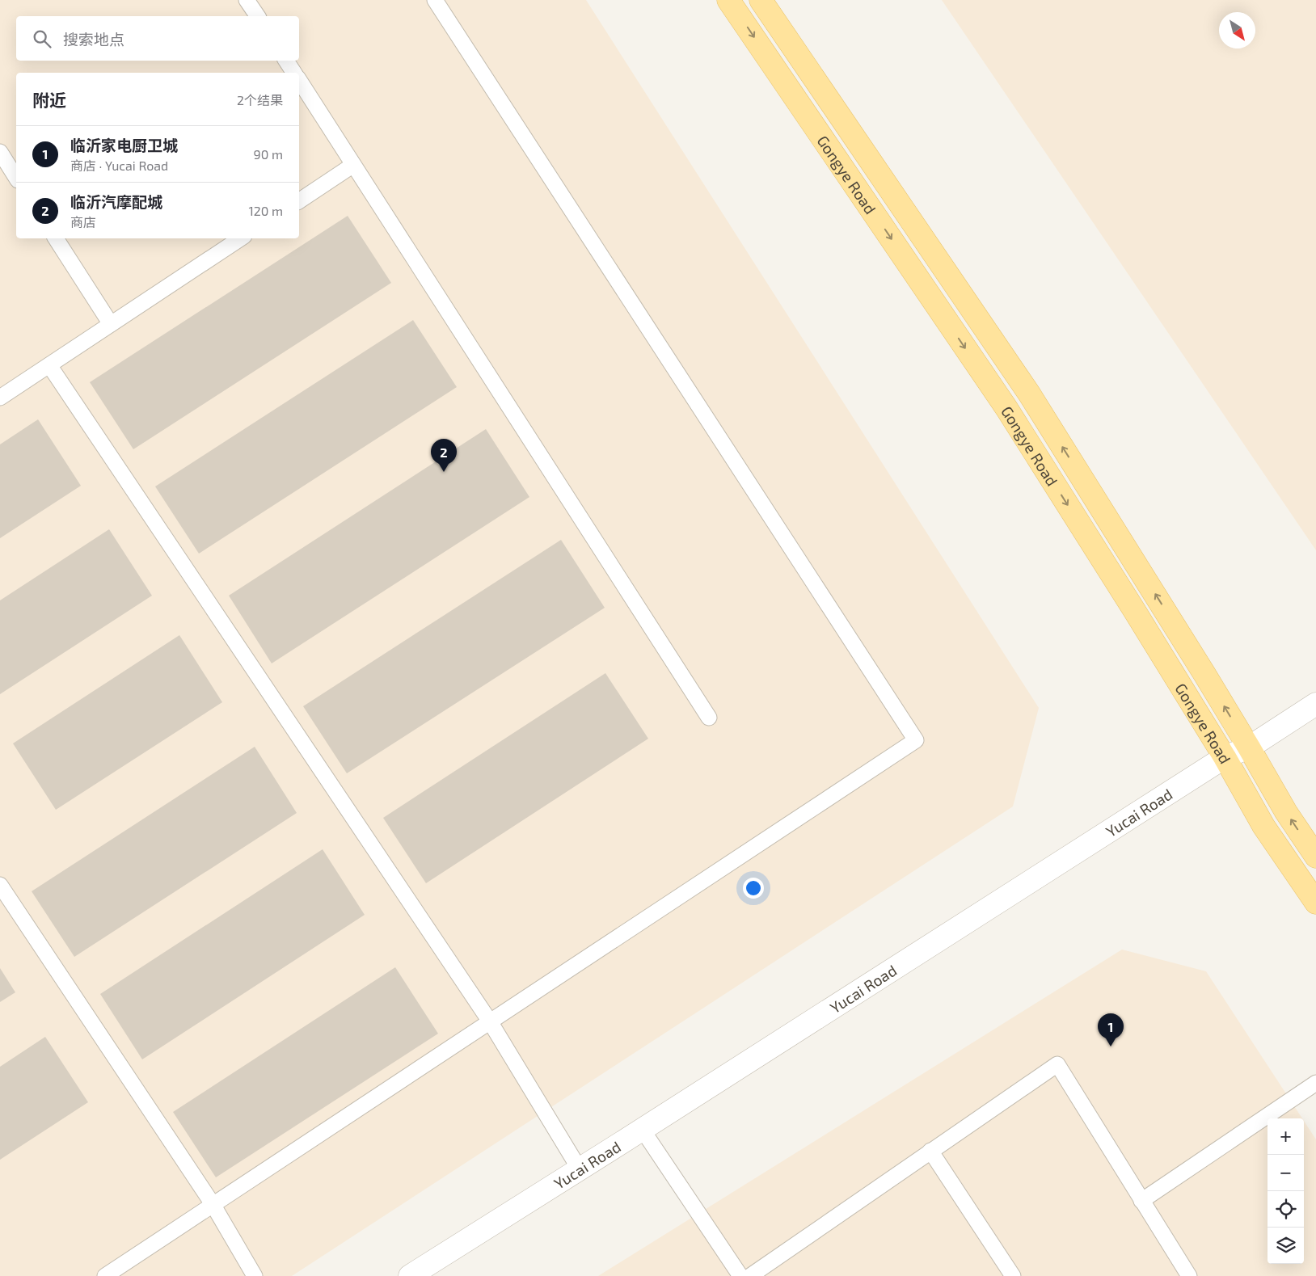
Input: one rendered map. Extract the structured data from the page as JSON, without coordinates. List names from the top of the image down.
{
  "streets": {
    "main road": ["Gongye Road"],
    "street": ["Yucai Road"]
  },
  "crossings": [
    ["Gongye Road", "Yucai Road"]
  ],
  "north": "bottom right",
  "page": {
    "search": "搜索地点",
    "heading": ["附近", "2个结果"],
    "list": [
      {
        "mark": "1",
        "name": "临沂家电厨卫城",
        "note": "商店 · Yucai Road",
        "value": "90 m"
      },
      {
        "mark": "2",
        "name": "临沂汽摩配城",
        "note": "商店",
        "value": "120 m"
      }
    ],
    "pins": ["2", "1"],
    "map_buttons": ["+", "−"]
  }
}
